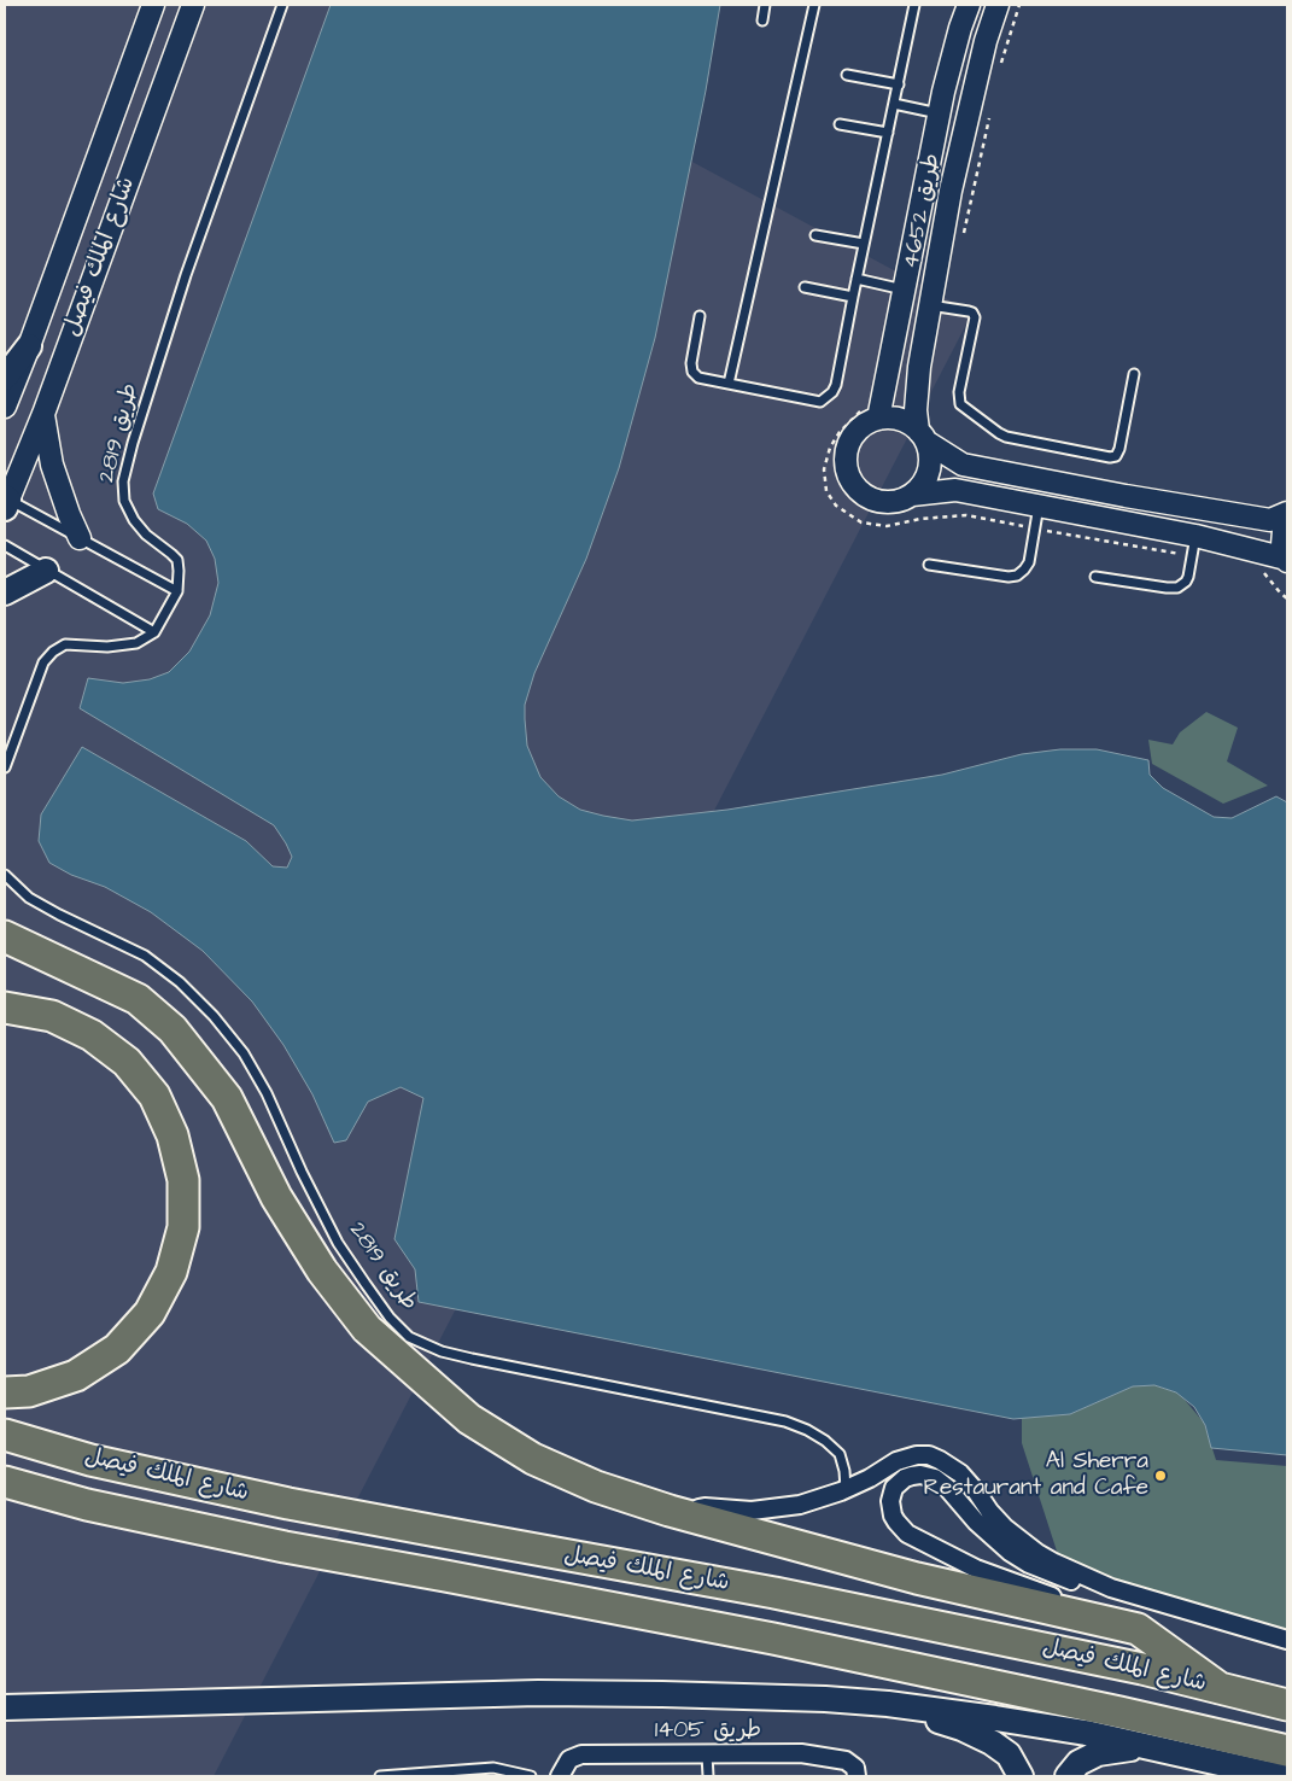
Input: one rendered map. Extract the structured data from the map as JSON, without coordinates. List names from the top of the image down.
{
  "streets": {
    "highway": ["شارع الملك فيصل"],
    "street": ["طريق 4652", "طريق 1405"],
    "lane": ["طريق 2819"]
  },
  "crossings": [
    ["شارع الملك فيصل", "طريق 2819"]
  ],
  "places": ["Al Sherra Restaurant and Cafe"]
}
